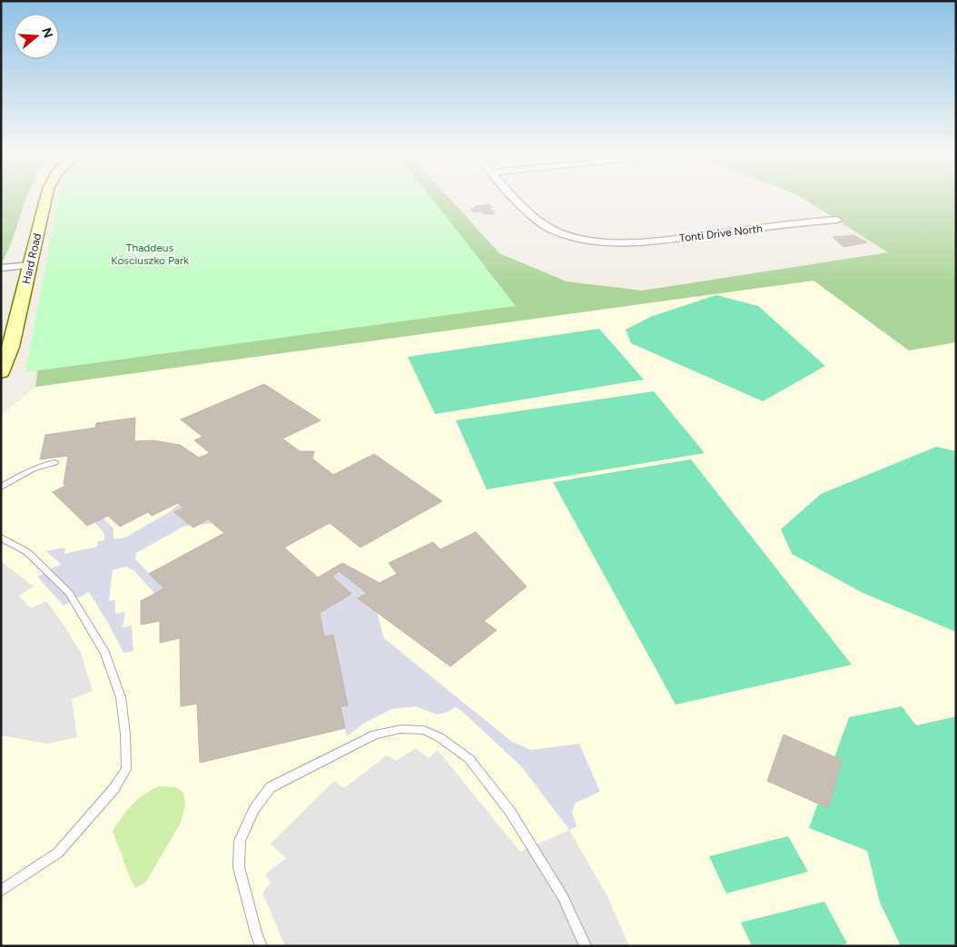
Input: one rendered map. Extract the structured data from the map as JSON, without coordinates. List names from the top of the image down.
{
  "streets": {
    "main road": ["Hard Road"],
    "street": ["Tonti Drive North"]
  },
  "parks": ["Thaddeus Kosciuszko Park"],
  "north": "right"
}
